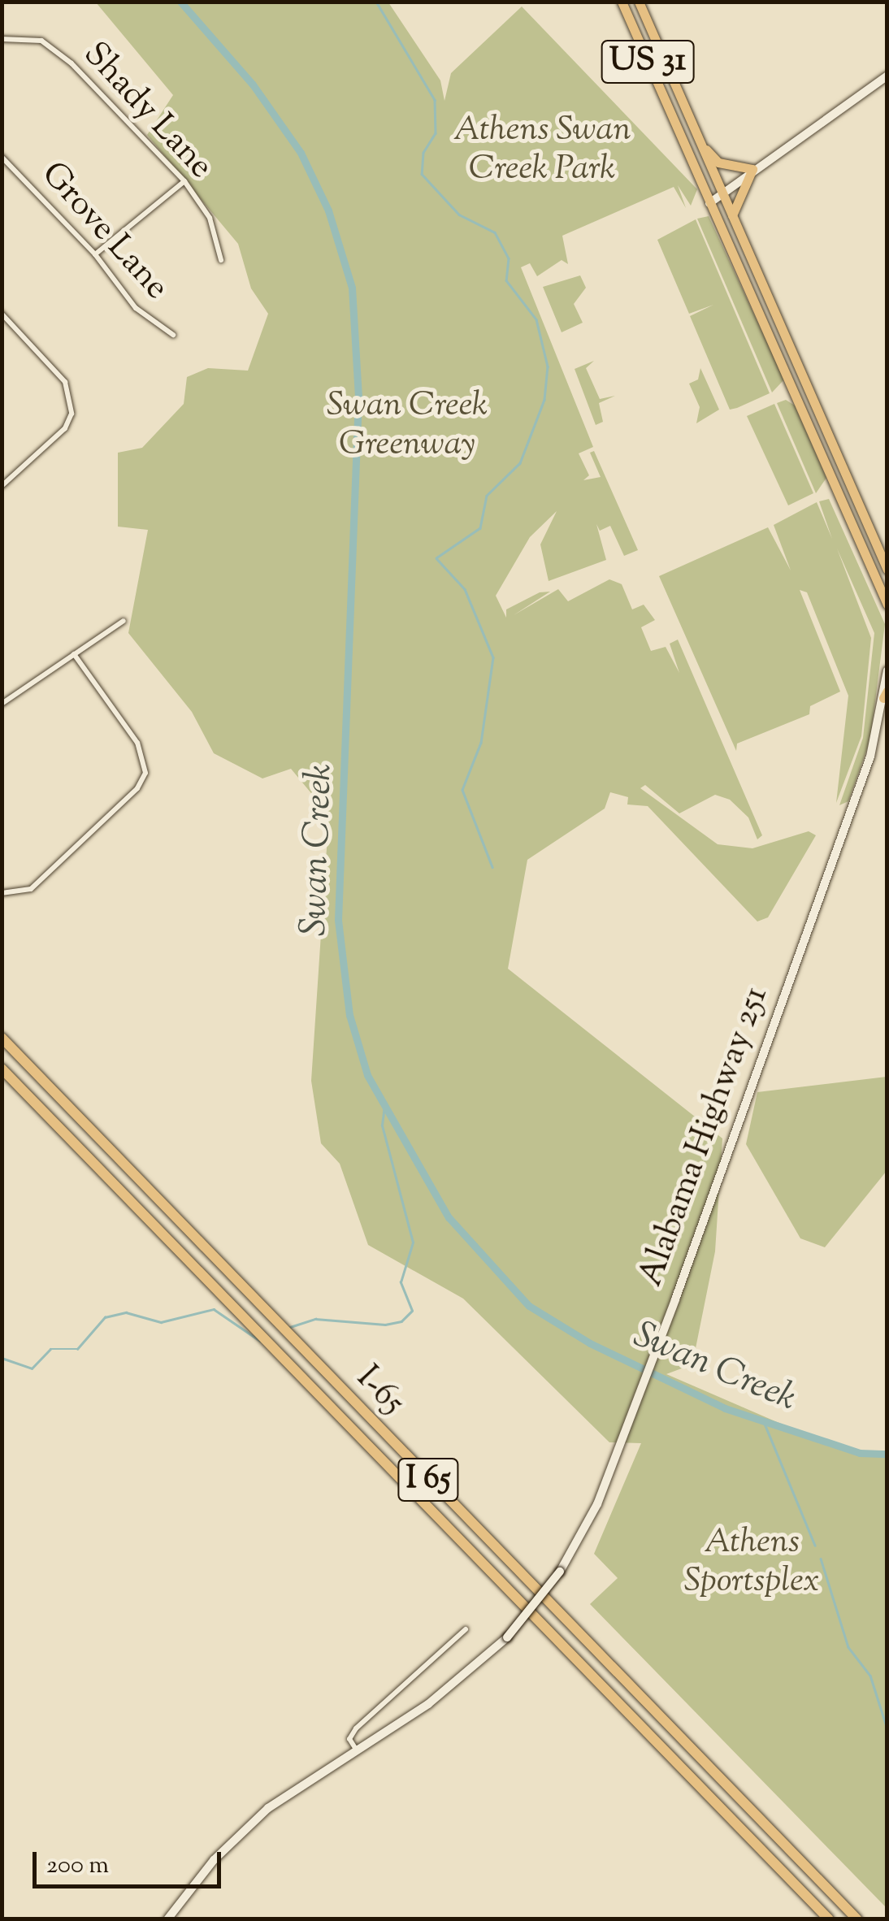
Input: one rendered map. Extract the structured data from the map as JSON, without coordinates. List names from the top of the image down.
{
  "streets": {
    "highway": ["I-65", "I 65"],
    "main road": ["US 31", "Alabama Highway 251"],
    "street": ["Shady Lane", "Grove Lane"]
  },
  "water": ["Swan Creek"],
  "parks": ["Athens Swan Creek Park", "Swan Creek Greenway", "Athens Sportsplex"],
  "scale_bar": "200 m"
}
